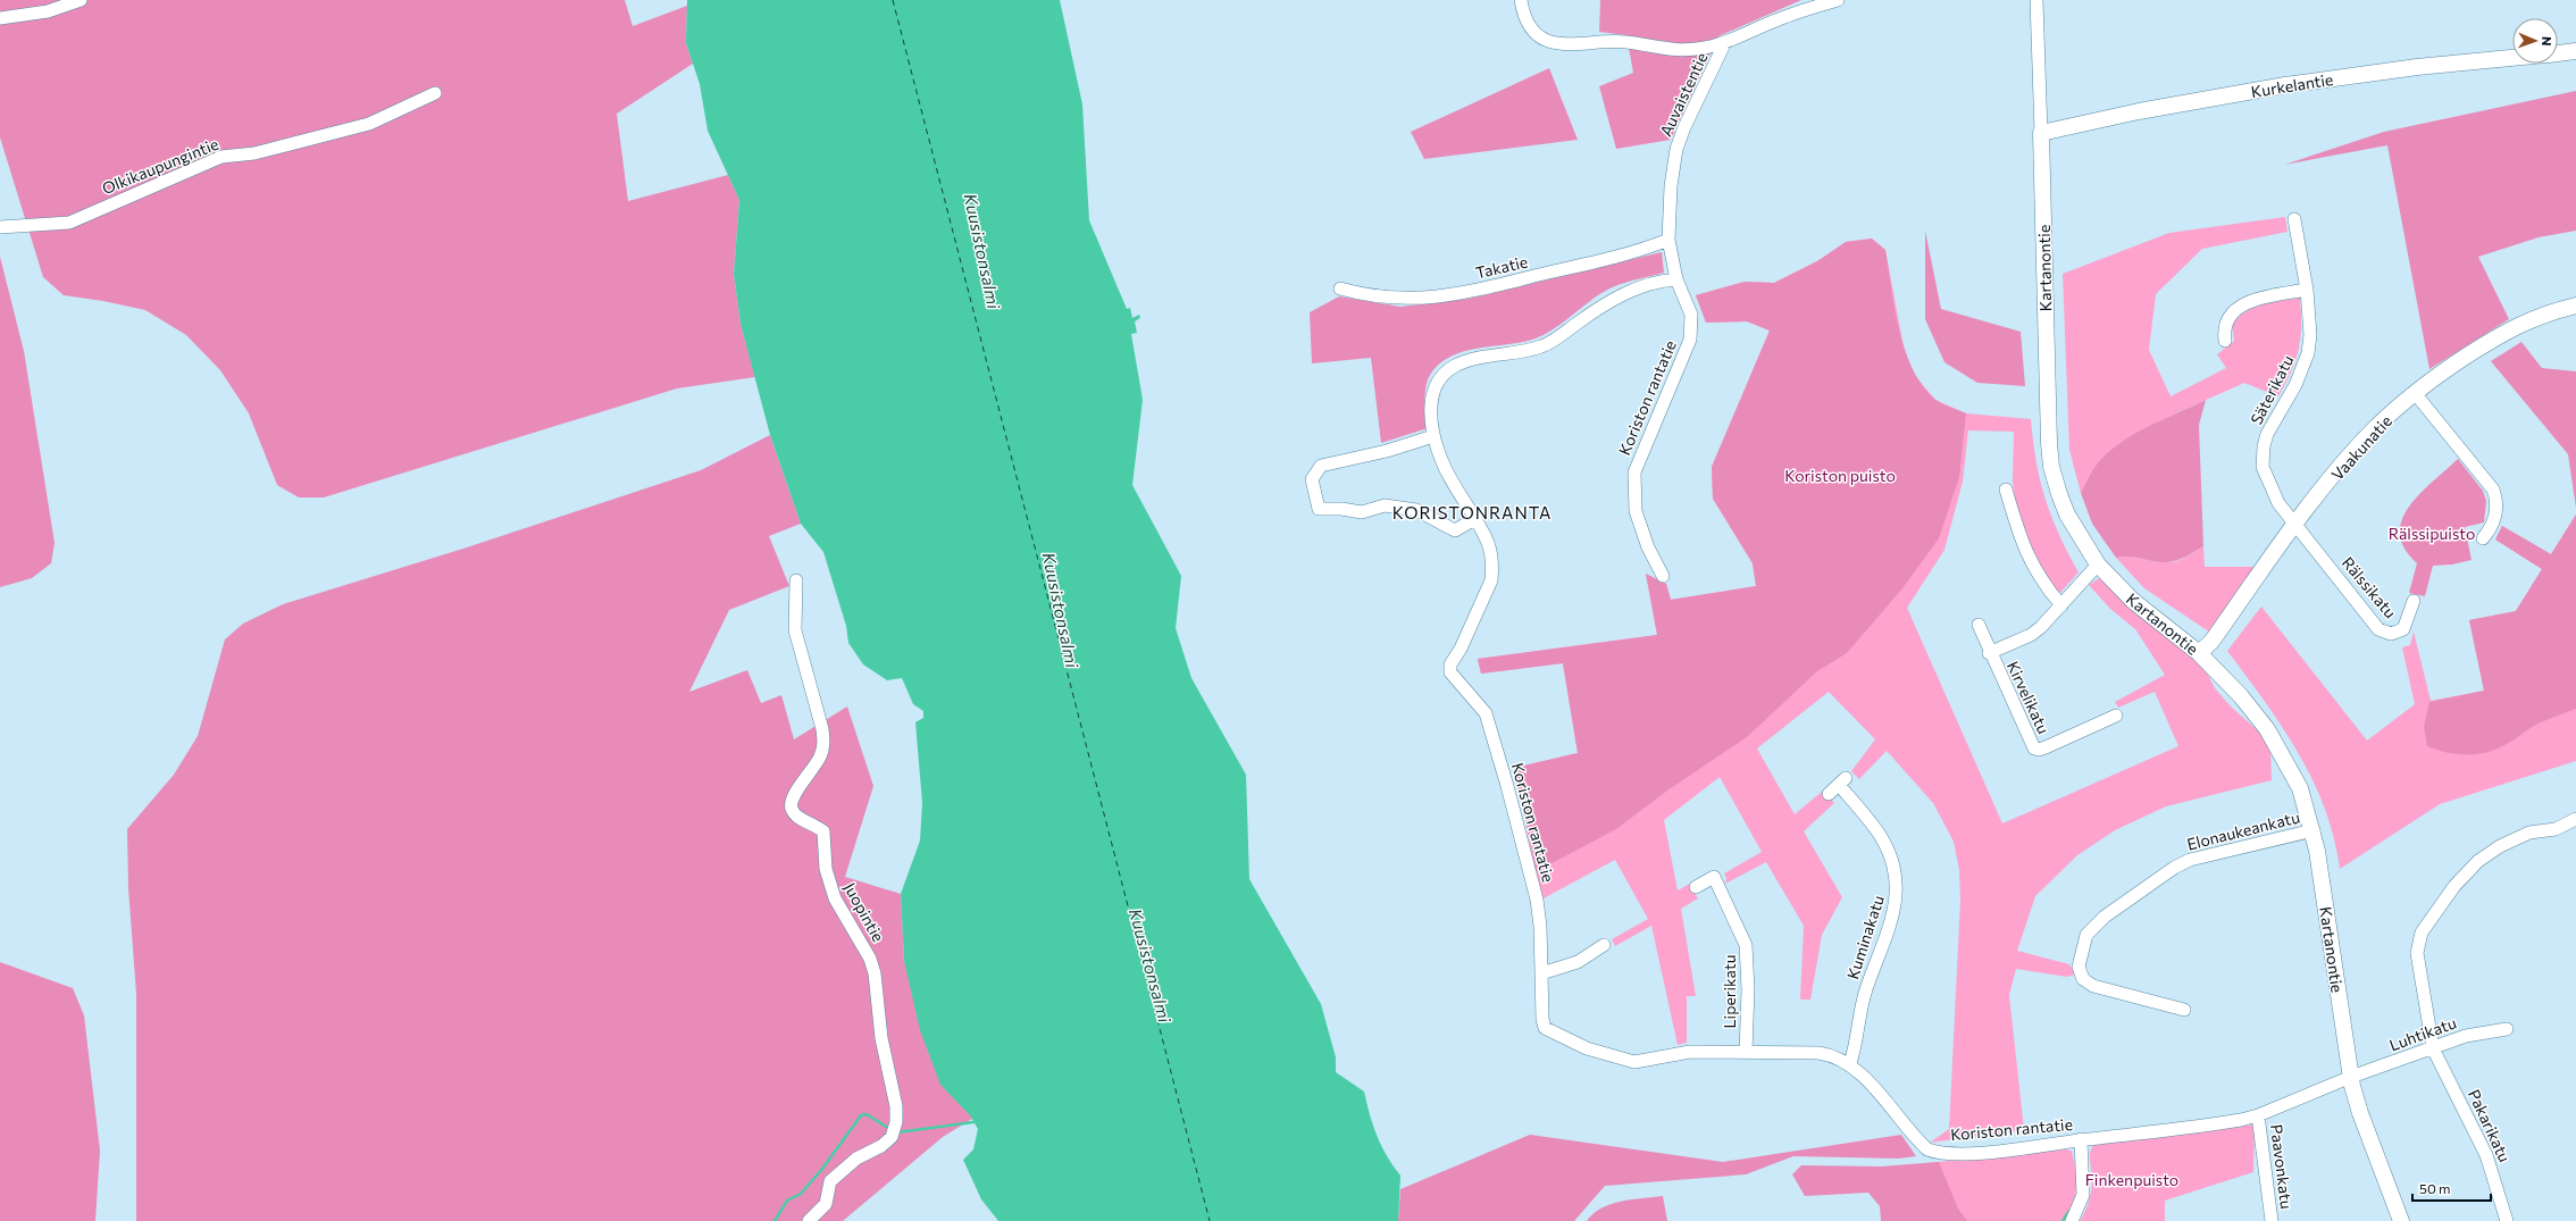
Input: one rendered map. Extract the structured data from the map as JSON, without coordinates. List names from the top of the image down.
{
  "streets": {
    "street": [
      "Kurkelantie",
      "Auvaistentie",
      "Olkikaupungintie",
      "Takatie",
      "Kartanontie",
      "Säterikatu",
      "Koriston rantatie",
      "Vaakunatie",
      "Rälssikatu",
      "Kirvelikatu",
      "Elonaukeankatu",
      "Juopintie",
      "Kuminakatu",
      "Liperikatu",
      "Luhtikatu",
      "Pakarikatu",
      "Paavonkatu"
    ]
  },
  "crossings": [
    ["Kurkelantie", "Kartanontie"],
    ["Auvaistentie", "Takatie"],
    ["Auvaistentie", "Koriston rantatie"],
    ["Kartanontie", "Koriston rantatie"],
    ["Kartanontie", "Vaakunatie"],
    ["Kartanontie", "Kirvelikatu"],
    ["Kartanontie", "Elonaukeankatu"],
    ["Kartanontie", "Luhtikatu"],
    ["Säterikatu", "Vaakunatie"],
    ["Säterikatu", "Rälssikatu"],
    ["Koriston rantatie", "Kuminakatu"],
    ["Koriston rantatie", "Liperikatu"],
    ["Koriston rantatie", "Luhtikatu"],
    ["Koriston rantatie", "Paavonkatu"],
    ["Vaakunatie", "Rälssikatu"],
    ["Luhtikatu", "Pakarikatu"]
  ],
  "districts": ["KORISTONRANTA"],
  "water": ["Kuusistonsalmi"],
  "parks": ["Koriston puisto", "Rälssipuisto", "Finkenpuisto"],
  "scale_bar": "50 m",
  "north": "right"
}
